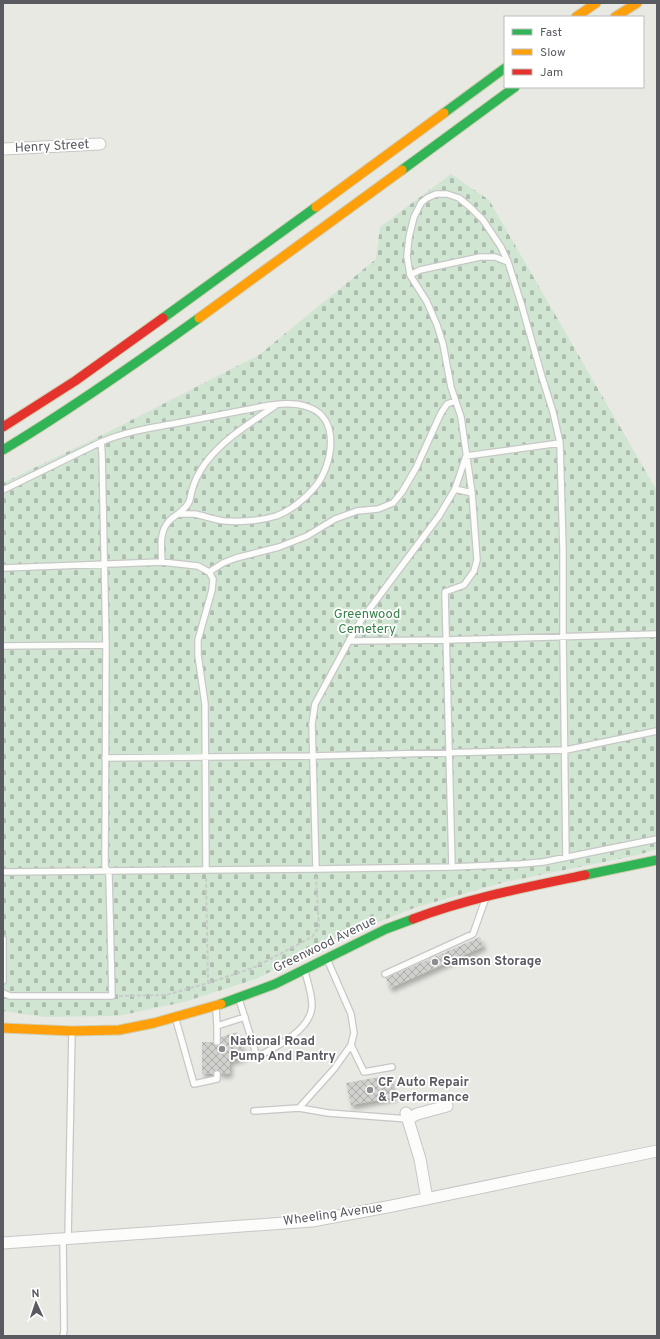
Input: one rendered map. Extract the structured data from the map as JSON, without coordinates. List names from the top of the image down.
{
  "streets": {
    "main road": ["Greenwood Avenue"],
    "street": ["Henry Street", "Wheeling Avenue"]
  },
  "parks": ["Greenwood Cemetery"],
  "places": ["Samson Storage", "National Road Pump And Pantry", "CF Auto Repair & Performance"],
  "legend": ["Fast", "Slow", "Jam"],
  "north": "top"
}
